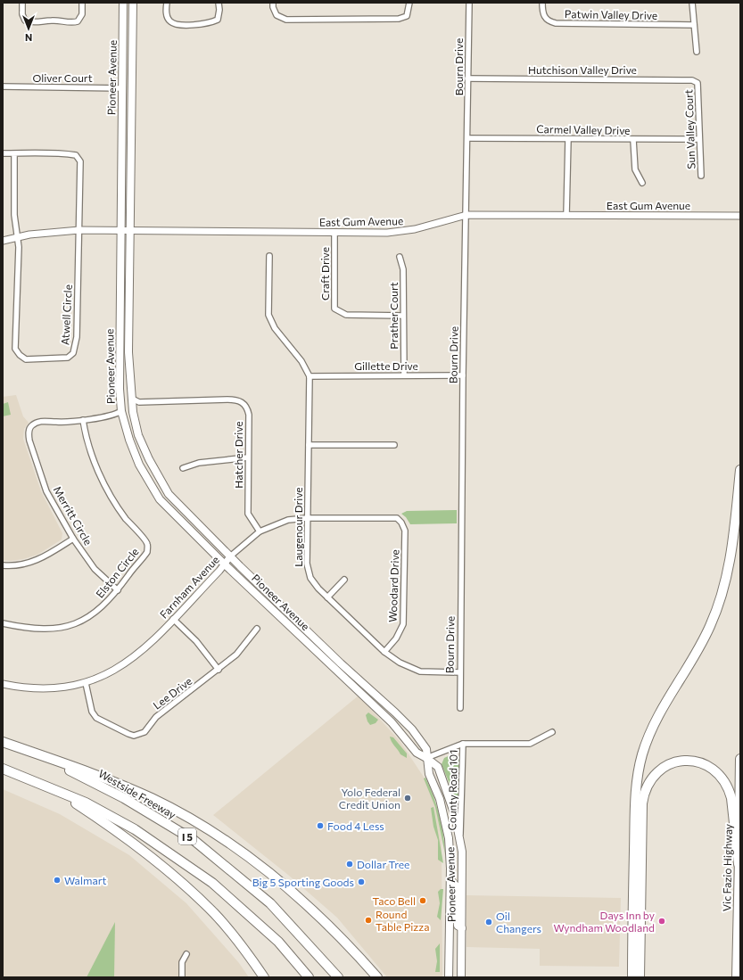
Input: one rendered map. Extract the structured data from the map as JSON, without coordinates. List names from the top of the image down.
{
  "streets": {
    "highway": ["Westside Freeway", "I 5", "Vic Fazio Highway"],
    "main road": ["Pioneer Avenue"],
    "street": [
      "Patwin Valley Drive",
      "Bourn Drive",
      "Hutchison Valley Drive",
      "Oliver Court",
      "Carmel Valley Drive",
      "Sun Valley Court",
      "East Gum Avenue",
      "Craft Drive",
      "Atwell Circle",
      "Prather Court",
      "Gillette Drive",
      "Hatcher Drive",
      "Merritt Circle",
      "Laugenour Drive",
      "Elston Circle",
      "Woodard Drive",
      "Farnham Avenue",
      "Lee Drive",
      "County Road 101"
    ]
  },
  "crossings": [
    ["Bourn Drive", "Hutchison Valley Drive"],
    ["Bourn Drive", "Carmel Valley Drive"],
    ["Bourn Drive", "East Gum Avenue"],
    ["Bourn Drive", "Gillette Drive"],
    ["Bourn Drive", "Laugenour Drive"],
    ["Hutchison Valley Drive", "Sun Valley Court"],
    ["Oliver Court", "Pioneer Avenue"],
    ["Pioneer Avenue", "East Gum Avenue"],
    ["Pioneer Avenue", "Hatcher Drive"],
    ["Pioneer Avenue", "Merritt Circle"],
    ["Pioneer Avenue", "Farnham Avenue"],
    ["Pioneer Avenue", "County Road 101"],
    ["Carmel Valley Drive", "Sun Valley Court"],
    ["East Gum Avenue", "Craft Drive"],
    ["East Gum Avenue", "Atwell Circle"],
    ["Craft Drive", "Prather Court"],
    ["Prather Court", "Gillette Drive"],
    ["Gillette Drive", "Laugenour Drive"],
    ["Hatcher Drive", "Farnham Avenue"],
    ["Merritt Circle", "Elston Circle"],
    ["Laugenour Drive", "Woodard Drive"],
    ["Laugenour Drive", "Farnham Avenue"],
    ["Woodard Drive", "Farnham Avenue"],
    ["Farnham Avenue", "Lee Drive"]
  ],
  "places": [
    "Yolo Federal Credit Union",
    "Food 4 Less",
    "Dollar Tree",
    "Walmart",
    "Big 5 Sporting Goods",
    "Taco Bell",
    "Round Table Pizza",
    "Days Inn by Wyndham Woodland",
    "Oil Changers"
  ],
  "north": "bottom"
}
